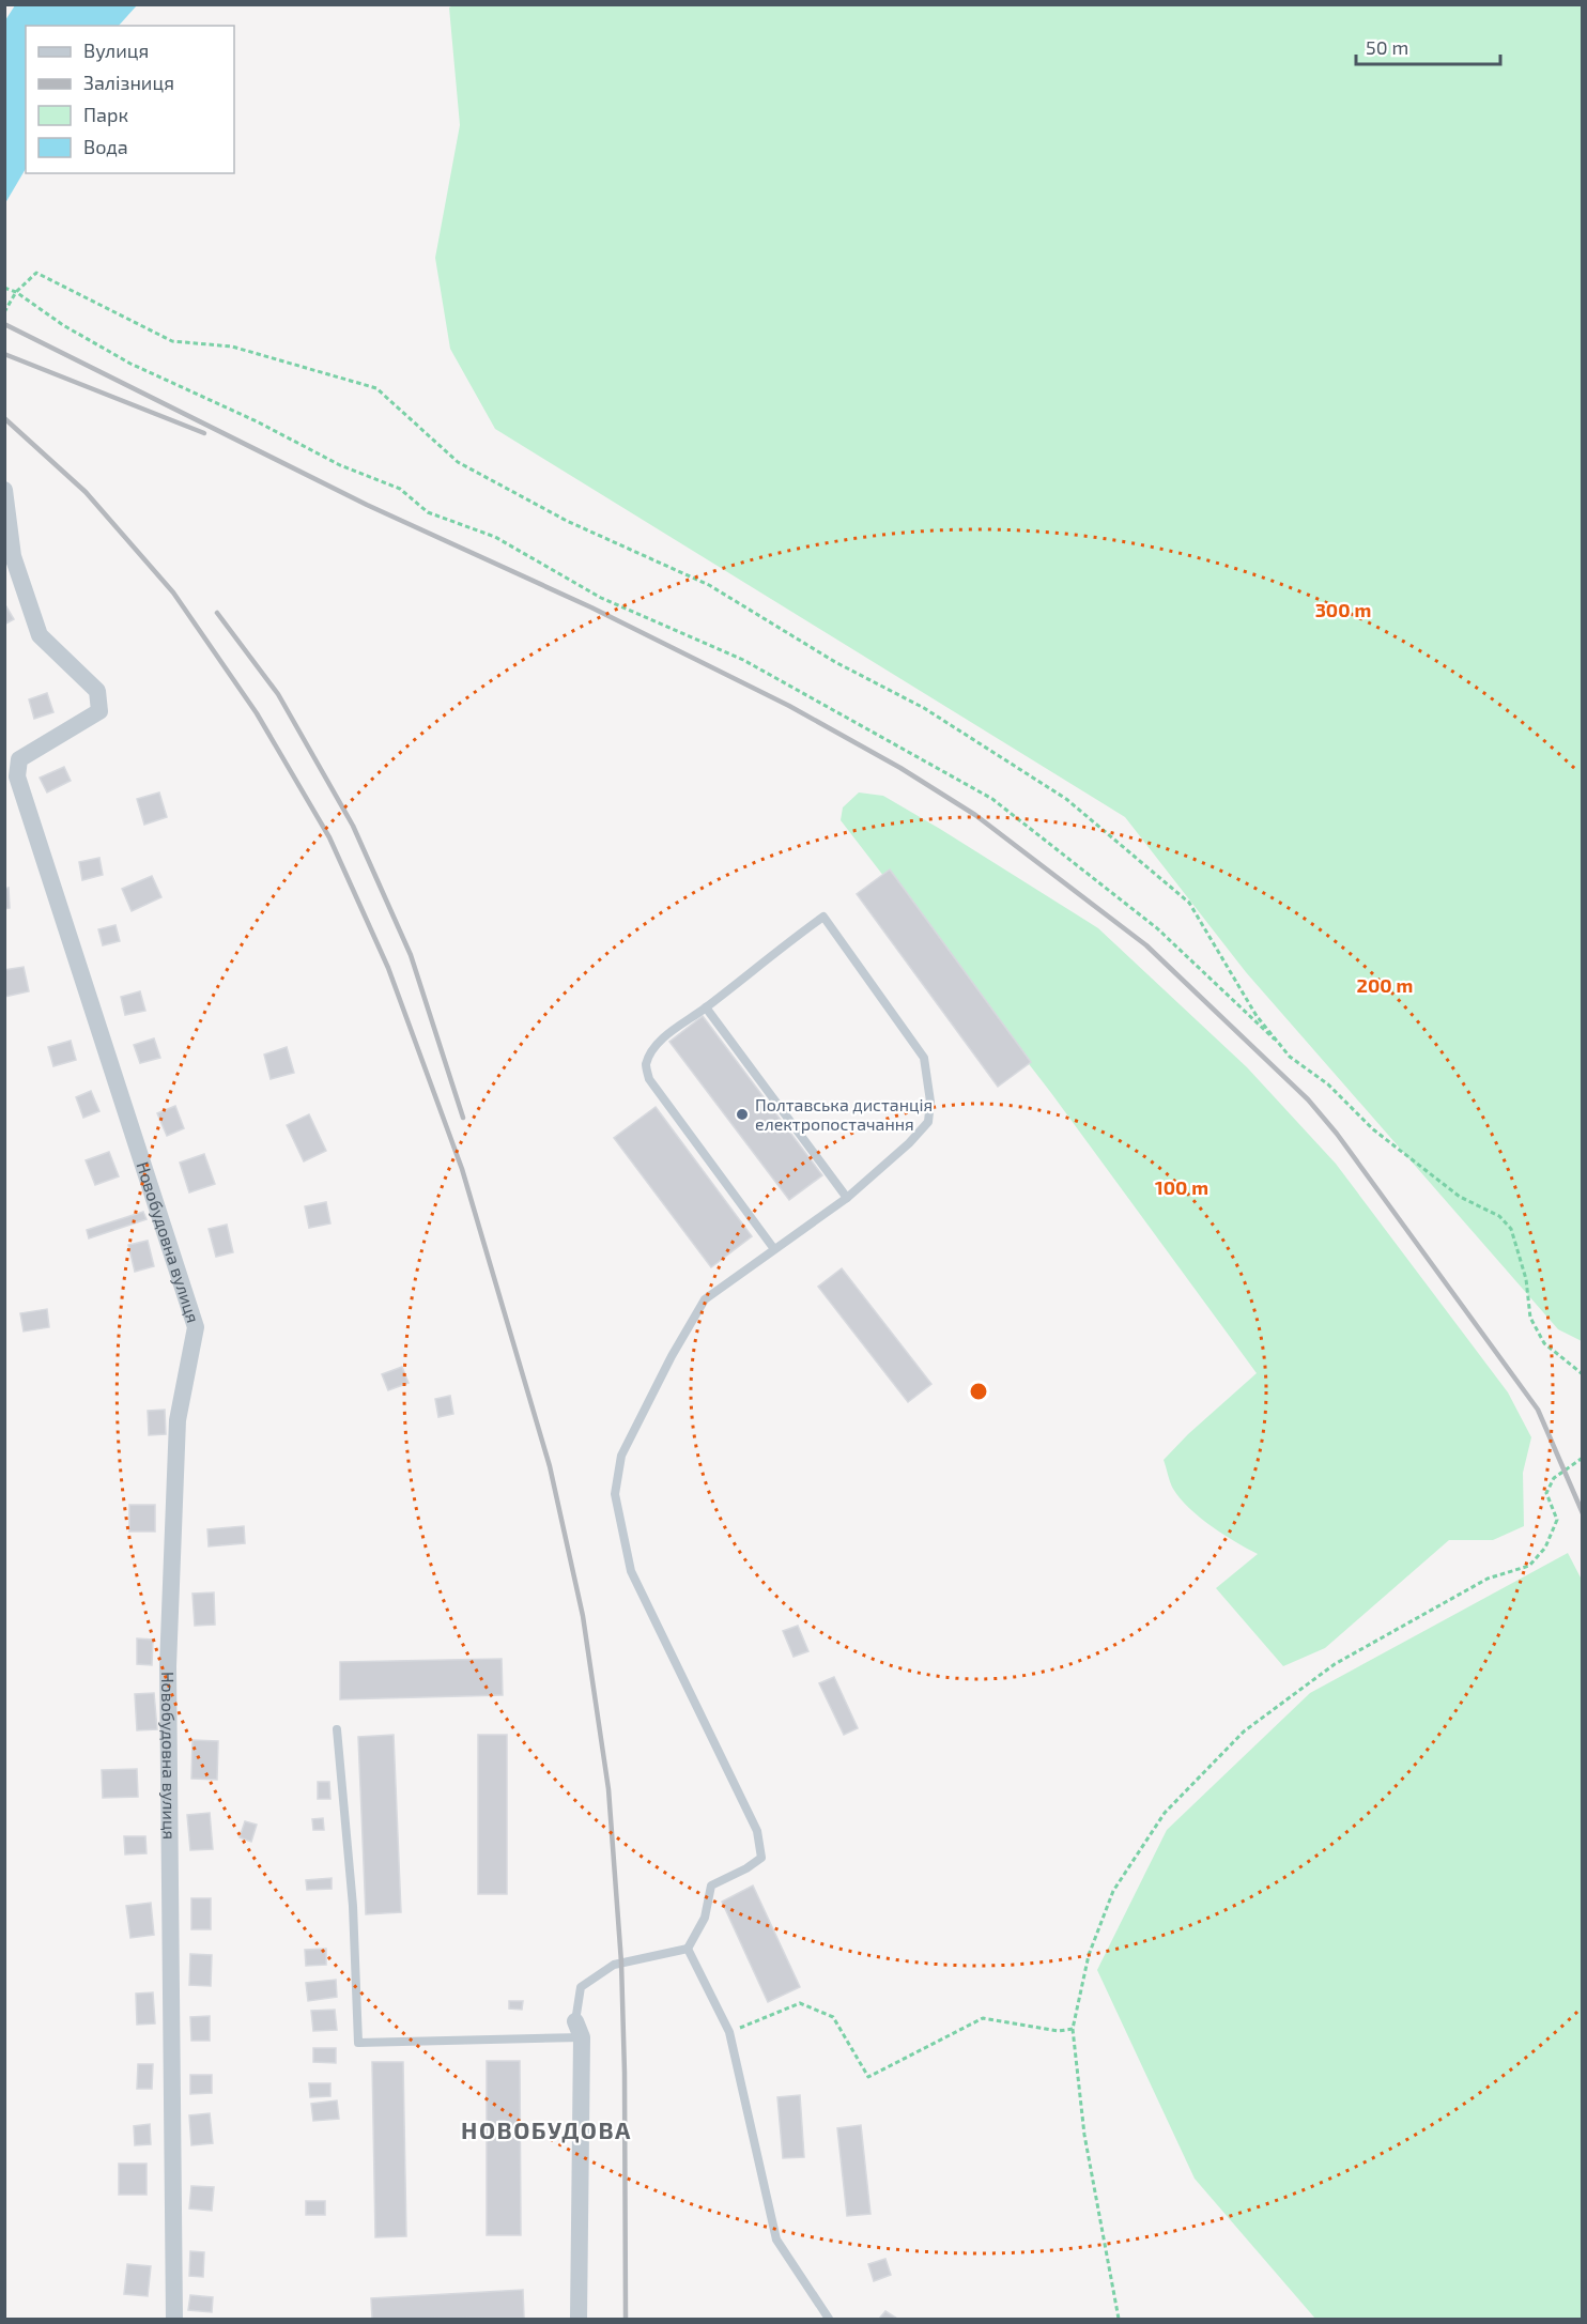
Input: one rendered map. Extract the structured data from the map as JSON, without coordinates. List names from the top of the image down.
{
  "streets": {
    "street": ["Новобудовна вулиця"]
  },
  "districts": ["НОВОБУДОВА"],
  "places": ["Полтавська дистанція електропостачання"],
  "legend": [
    "Вулиця",
    "Залізниця",
    "Парк",
    "Вода"
  ],
  "scale_bar": "50 m",
  "rings": ["300 m", "200 m", "100 m"]
}
